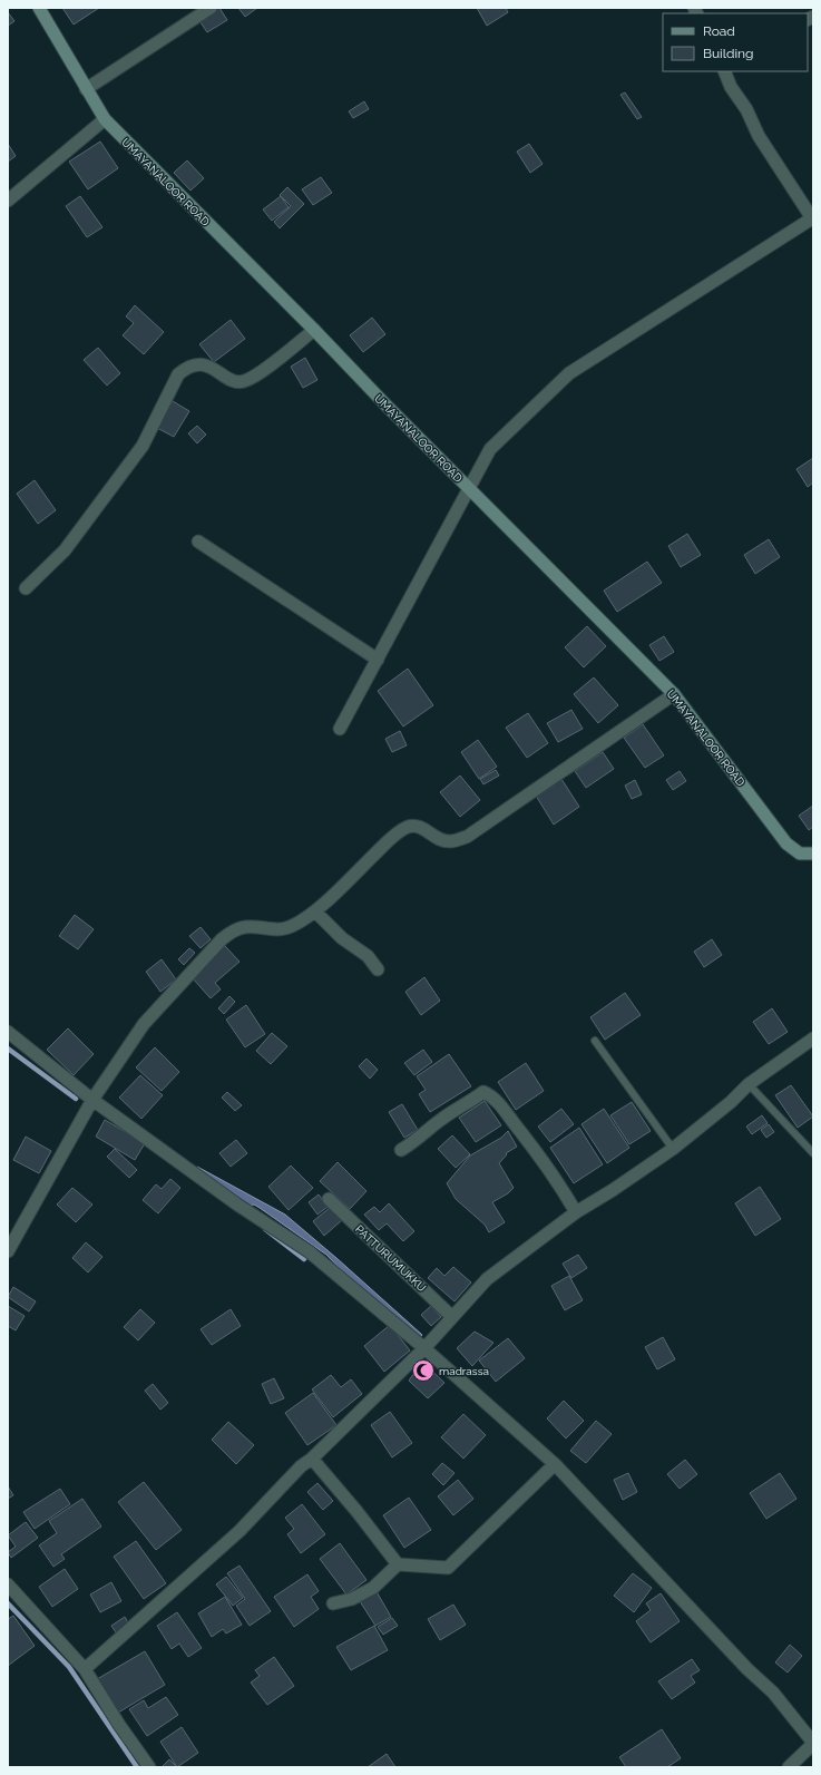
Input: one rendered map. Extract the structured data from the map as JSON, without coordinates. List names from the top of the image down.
{
  "streets": {
    "main road": ["UMAYANALOOR ROAD"],
    "street": ["PATTURUMUKKU"]
  },
  "places": {
    "mosque": ["madrassa"]
  },
  "legend": ["Road", "Building"]
}
